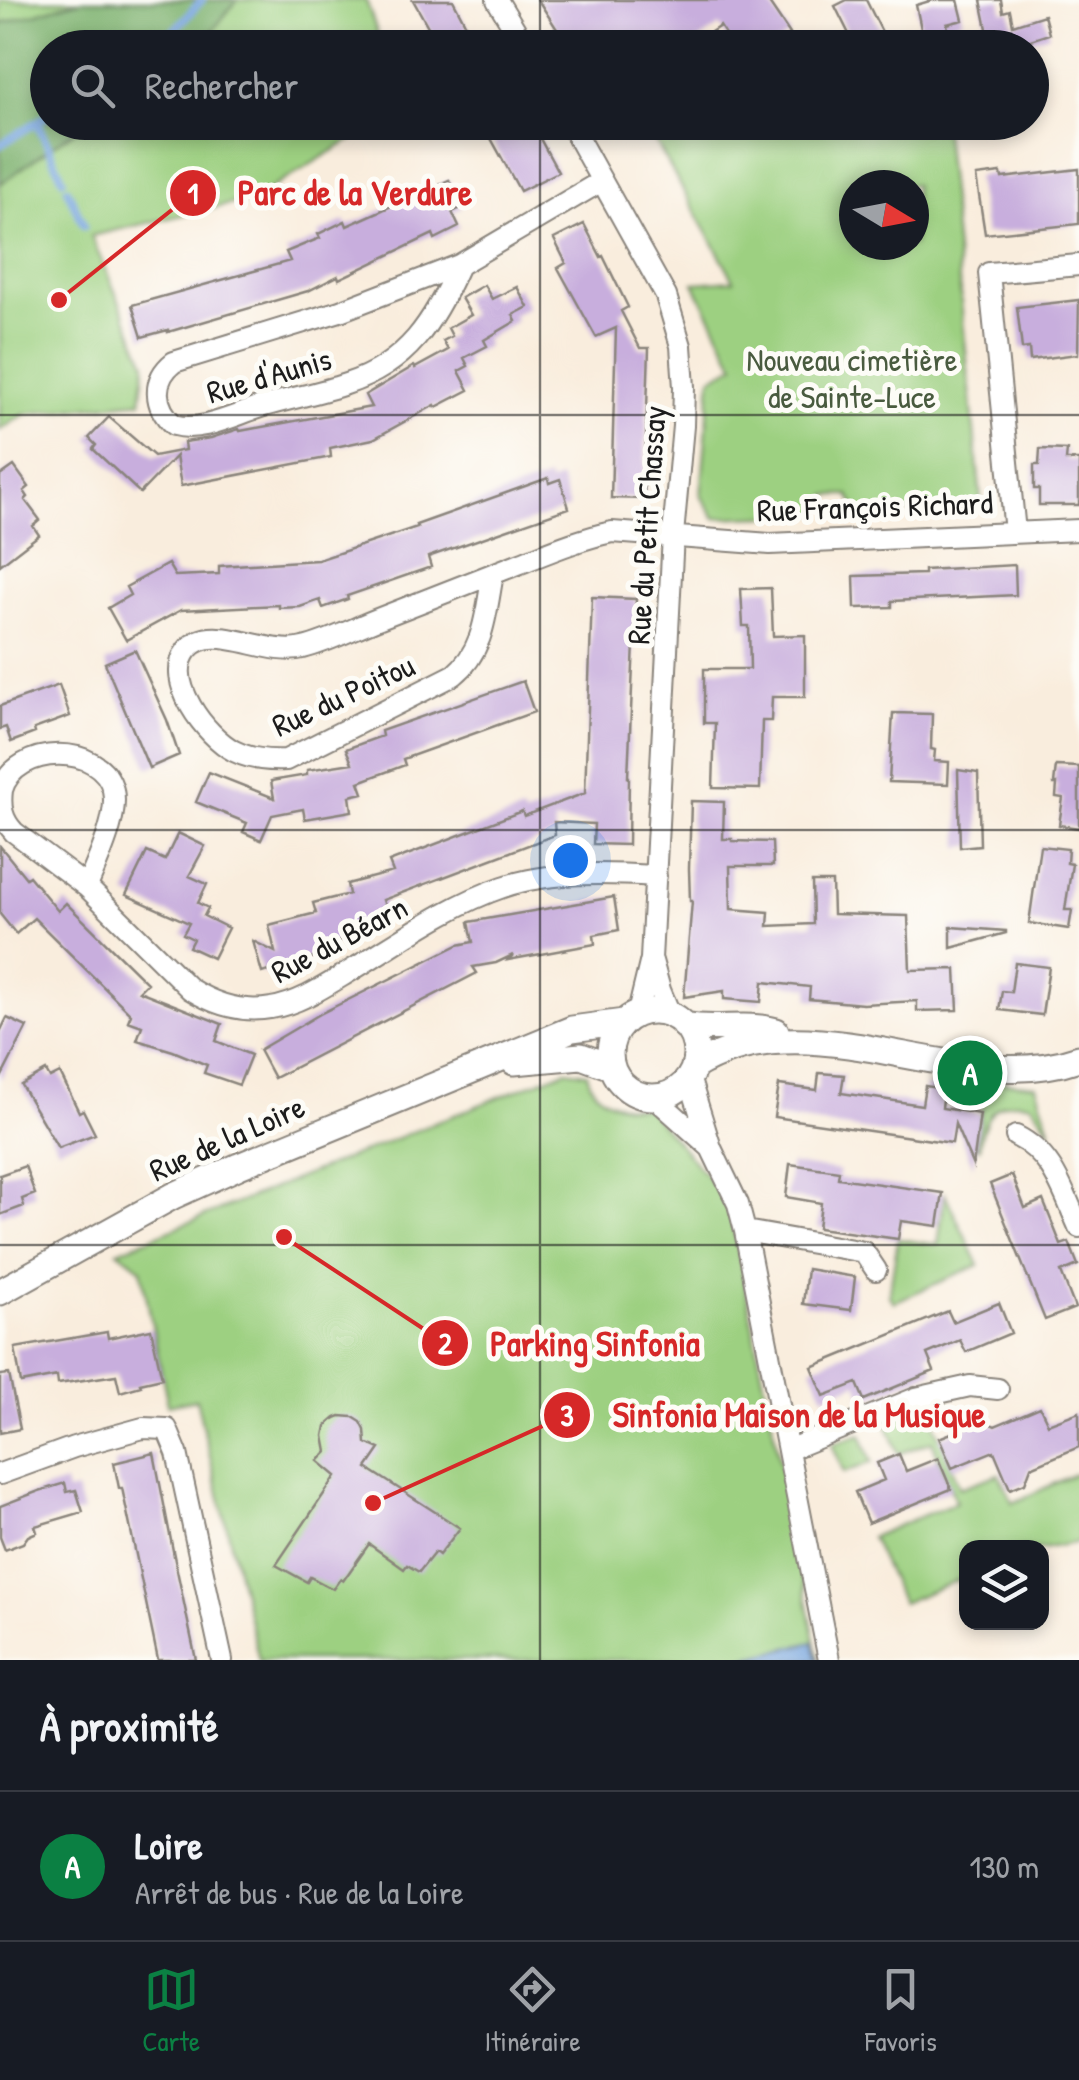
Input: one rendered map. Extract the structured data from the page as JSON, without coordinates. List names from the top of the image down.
{
  "streets": {
    "street": [
      "Rue d'Aunis",
      "Rue François Richard",
      "Rue du Petit Chassay",
      "Rue du Poitou",
      "Rue du Béarn",
      "Rue de la Loire"
    ]
  },
  "crossings": [
    ["Rue d'Aunis", "Rue du Petit Chassay"],
    ["Rue François Richard", "Rue du Petit Chassay"],
    ["Rue François Richard", "Rue du Poitou"],
    ["Rue du Petit Chassay", "Rue du Poitou"],
    ["Rue du Petit Chassay", "Rue du Béarn"],
    ["Rue du Petit Chassay", "Rue de la Loire"]
  ],
  "parks": ["Nouveau cimetière de Sainte-Luce"],
  "places": ["Parc de la Verdure", "Parking Sinfonia", "Sinfonia Maison de la Musique"],
  "north": "right",
  "page": {
    "search": "Rechercher",
    "pins": "A",
    "heading": "À proximité",
    "list": [
      {
        "mark": "A",
        "name": "Loire",
        "note": "Arrêt de bus · Rue de la Loire",
        "value": "130 m"
      }
    ],
    "nav": ["Carte", "Itinéraire", "Favoris"]
  }
}
